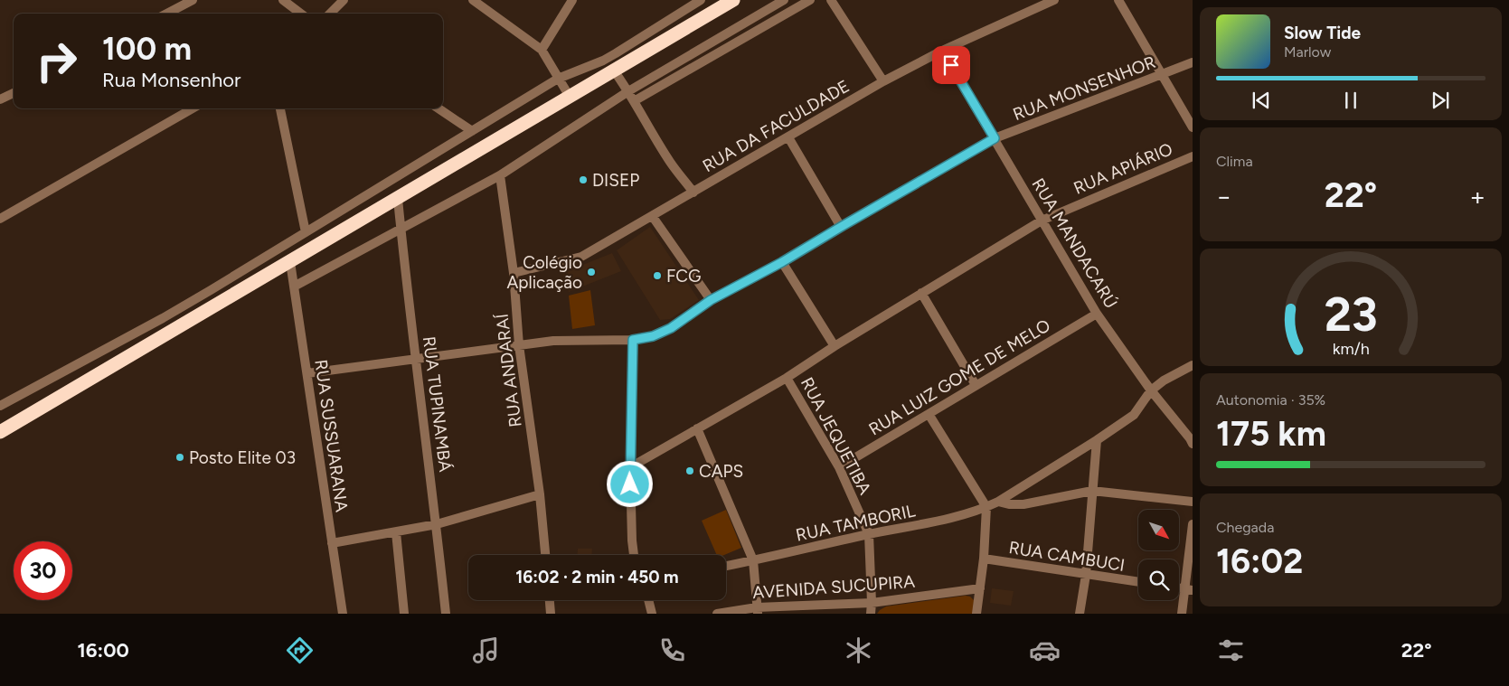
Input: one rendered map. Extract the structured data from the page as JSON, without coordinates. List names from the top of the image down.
{
  "streets": {
    "street": [
      "RUA MONSENHOR",
      "RUA DA FACULDADE",
      "RUA APIÁRIO",
      "RUA MANDACARÚ",
      "RUA ANDARAÍ",
      "RUA LUIZ GOME DE MELO",
      "RUA TUPINAMBÁ",
      "RUA SUSSUARANA",
      "RUA JEQUETIBA",
      "RUA TAMBORIL",
      "RUA CAMBUCI",
      "AVENIDA SUCUPIRA"
    ]
  },
  "crossings": [
    ["RUA MONSENHOR", "RUA MANDACARÚ"],
    ["RUA MONSENHOR", "RUA ANDARAÍ"],
    ["RUA MONSENHOR", "RUA TUPINAMBÁ"],
    ["RUA MONSENHOR", "RUA SUSSUARANA"],
    ["RUA DA FACULDADE", "RUA MANDACARÚ"],
    ["RUA DA FACULDADE", "RUA ANDARAÍ"],
    ["RUA APIÁRIO", "RUA MANDACARÚ"],
    ["RUA APIÁRIO", "RUA JEQUETIBA"],
    ["RUA MANDACARÚ", "RUA LUIZ GOME DE MELO"],
    ["RUA MANDACARÚ", "RUA TAMBORIL"],
    ["RUA LUIZ GOME DE MELO", "RUA JEQUETIBA"],
    ["RUA JEQUETIBA", "RUA TAMBORIL"]
  ],
  "places": [
    "DISEP",
    "Colégio Aplicação",
    "FCG",
    "Posto Elite 03",
    "CAPS"
  ],
  "north": "bottom right",
  "page": {
    "turn": ["100 m", "Rua Monsenhor"],
    "song": ["Slow Tide", "Marlow"],
    "tile": [
      "Clima",
      ["Autonomia · 35%", "175 km"],
      ["Chegada", "16:02"]
    ],
    "heat": ["−", "22°", "+"],
    "limit": "30",
    "trip": "16:02 · 2 min · 450 m",
    "tabs": ["16:00", "22°"],
    "gauge": ["23", "km/h"]
  }
}
